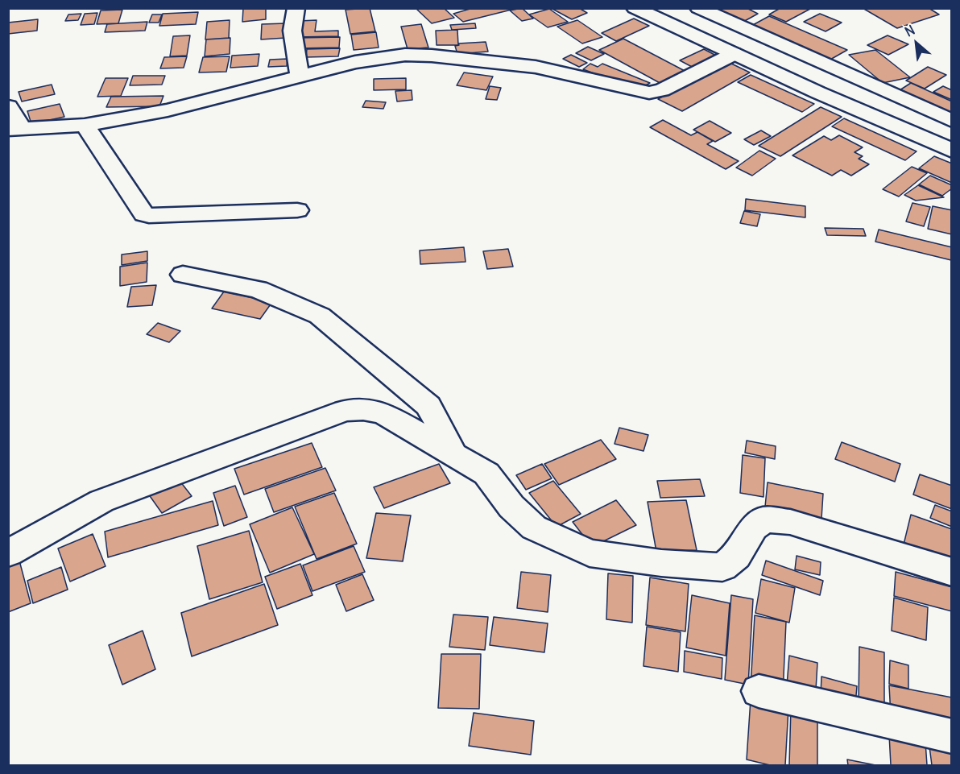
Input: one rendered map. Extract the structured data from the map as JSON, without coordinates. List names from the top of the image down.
{
  "north": "top left"
}
